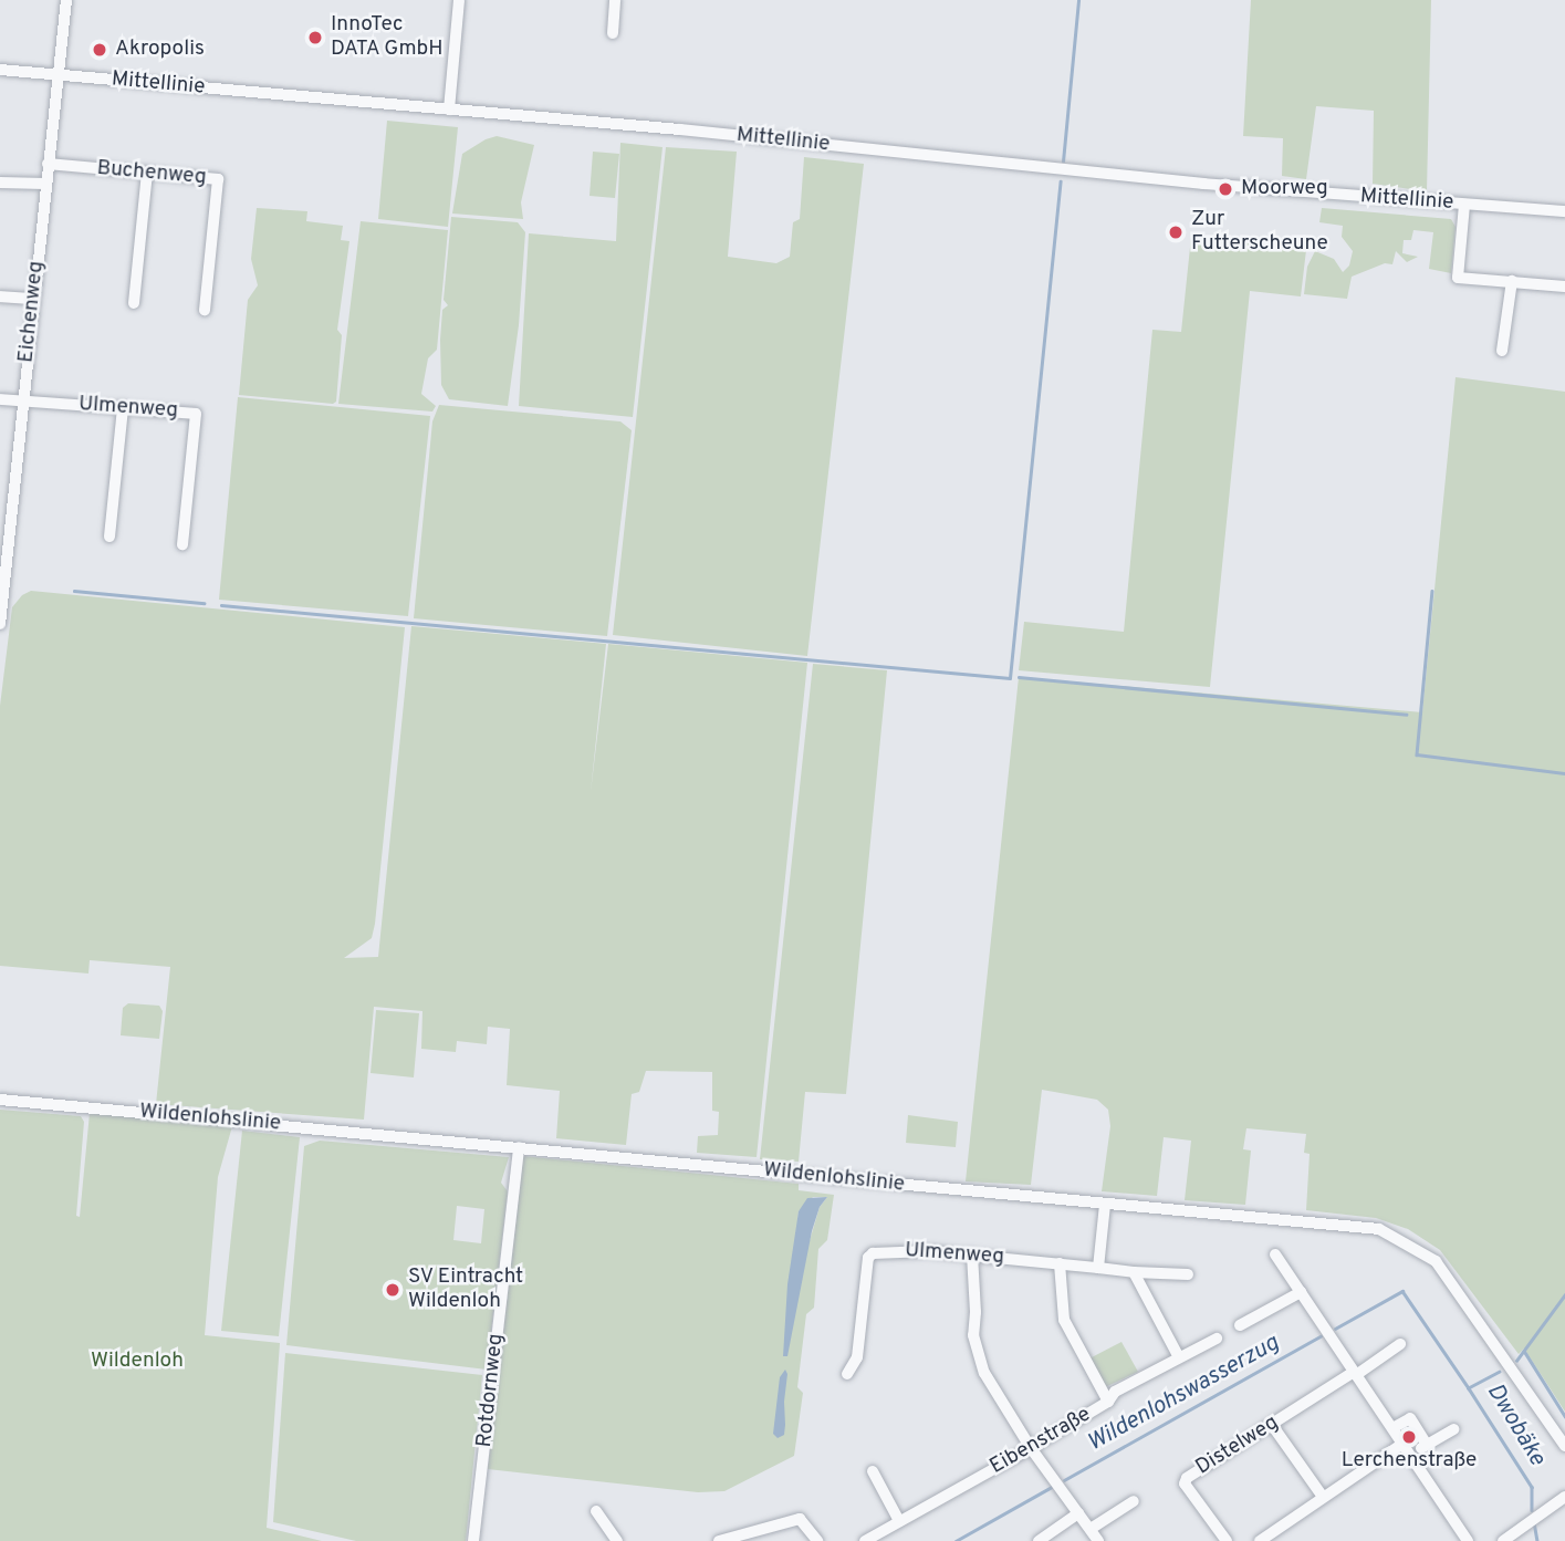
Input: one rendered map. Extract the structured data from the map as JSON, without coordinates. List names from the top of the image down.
{
  "streets": {
    "street": [
      "Mittellinie",
      "Buchenweg",
      "Eichenweg",
      "Ulmenweg",
      "Wildenlohslinie",
      "Rotdornweg",
      "Eibenstraße",
      "Distelweg"
    ]
  },
  "crossings": [
    ["Mittellinie", "Eichenweg"],
    ["Buchenweg", "Eichenweg"],
    ["Eichenweg", "Ulmenweg"],
    ["Wildenlohslinie", "Rotdornweg"]
  ],
  "water": ["Wildenlohswasserzug", "Dwobäke"],
  "parks": ["Wildenloh"],
  "places": [
    "InnoTec DATA GmbH",
    "Akropolis",
    "Moorweg",
    "Zur Futterscheune",
    "SV Eintracht Wildenloh",
    "Lerchenstraße"
  ]
}
